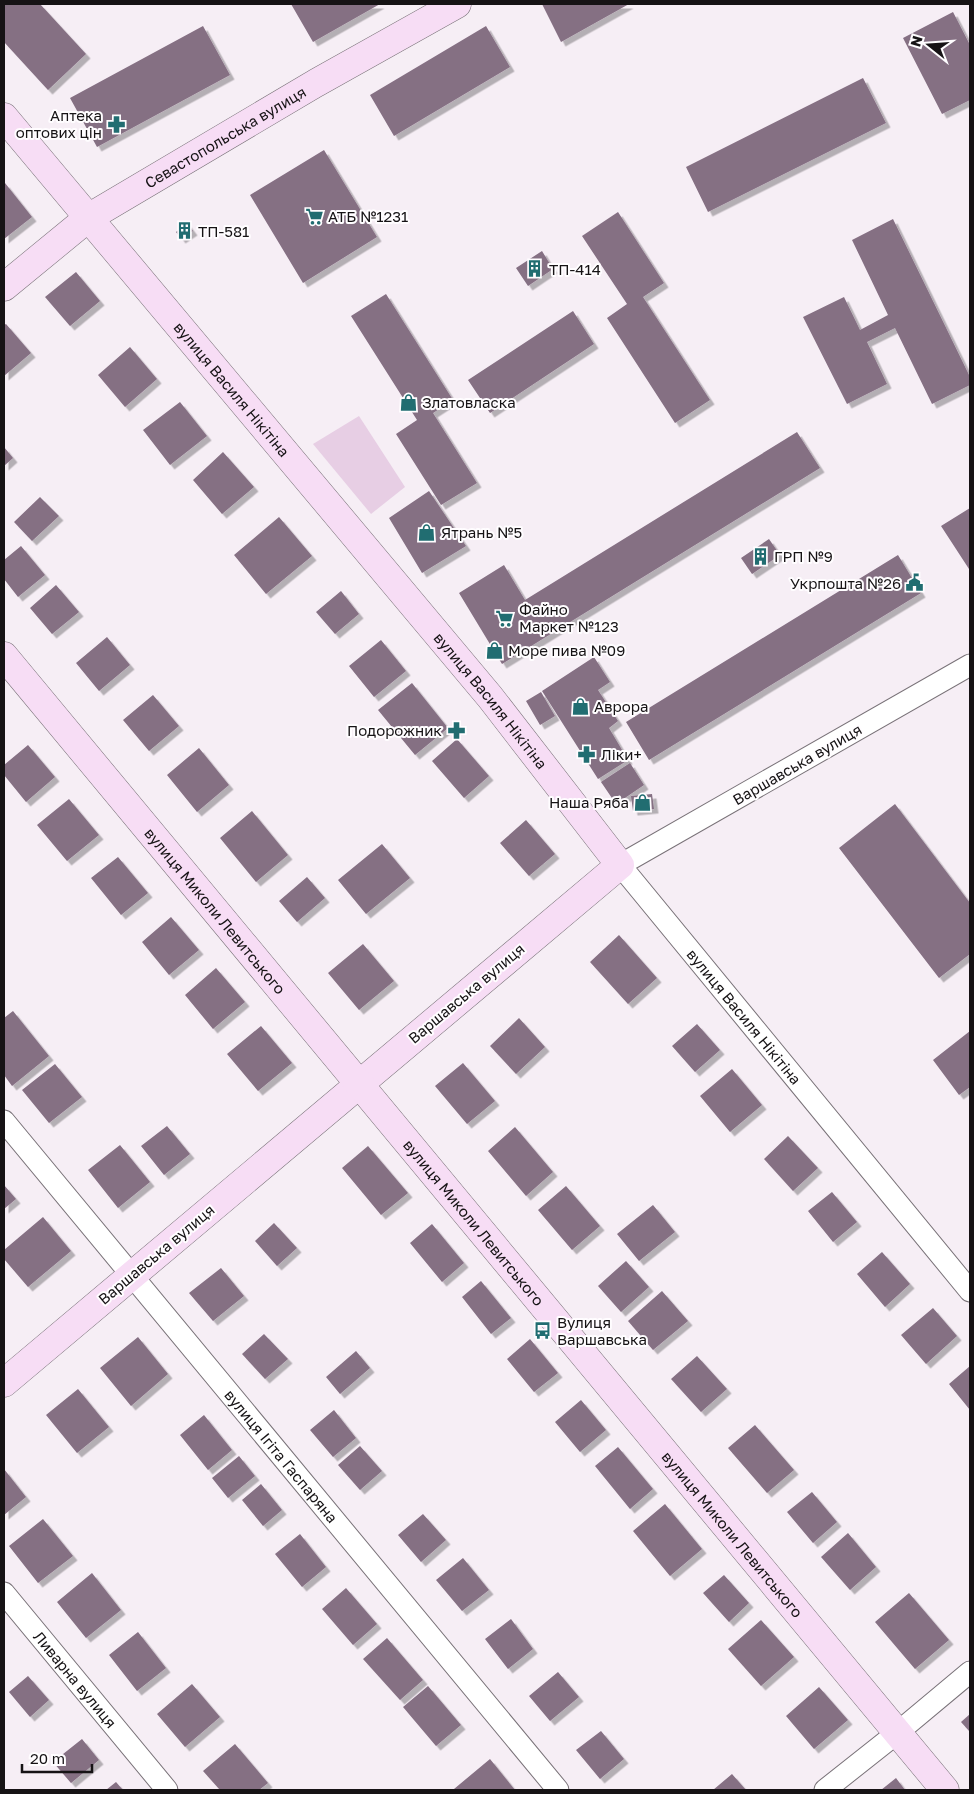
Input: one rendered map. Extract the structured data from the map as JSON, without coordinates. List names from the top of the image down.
{
  "streets": {
    "street": [
      "Севастопольська вулиця",
      "вулиця Василя Нікітіна",
      "Варшавська вулиця",
      "вулиця Миколи Левитського",
      "вулиця Ігіта Гаспаряна",
      "Ливарна вулиця"
    ]
  },
  "crossings": [
    ["Севастопольська вулиця", "вулиця Василя Нікітіна"],
    ["вулиця Василя Нікітіна", "Варшавська вулиця"],
    ["Варшавська вулиця", "вулиця Миколи Левитського"],
    ["Варшавська вулиця", "вулиця Ігіта Гаспаряна"]
  ],
  "places": {
    "pharmacy": ["Аптека оптових цін", "Подорожник", "Ліки+"],
    "supermarket": ["АТБ №1231", "Файно Маркет №123"],
    "building": ["ТП-581", "ТП-414", "ГРП №9"],
    "shop": [
      "Златовласка",
      "Ятрань №5",
      "Море пива №09",
      "Аврора",
      "Наша Ряба"
    ],
    "public building": ["Укрпошта №26"],
    "bus stop": ["Вулиця Варшавська"]
  },
  "scale_bar": "20 m",
  "north": "left"
}
